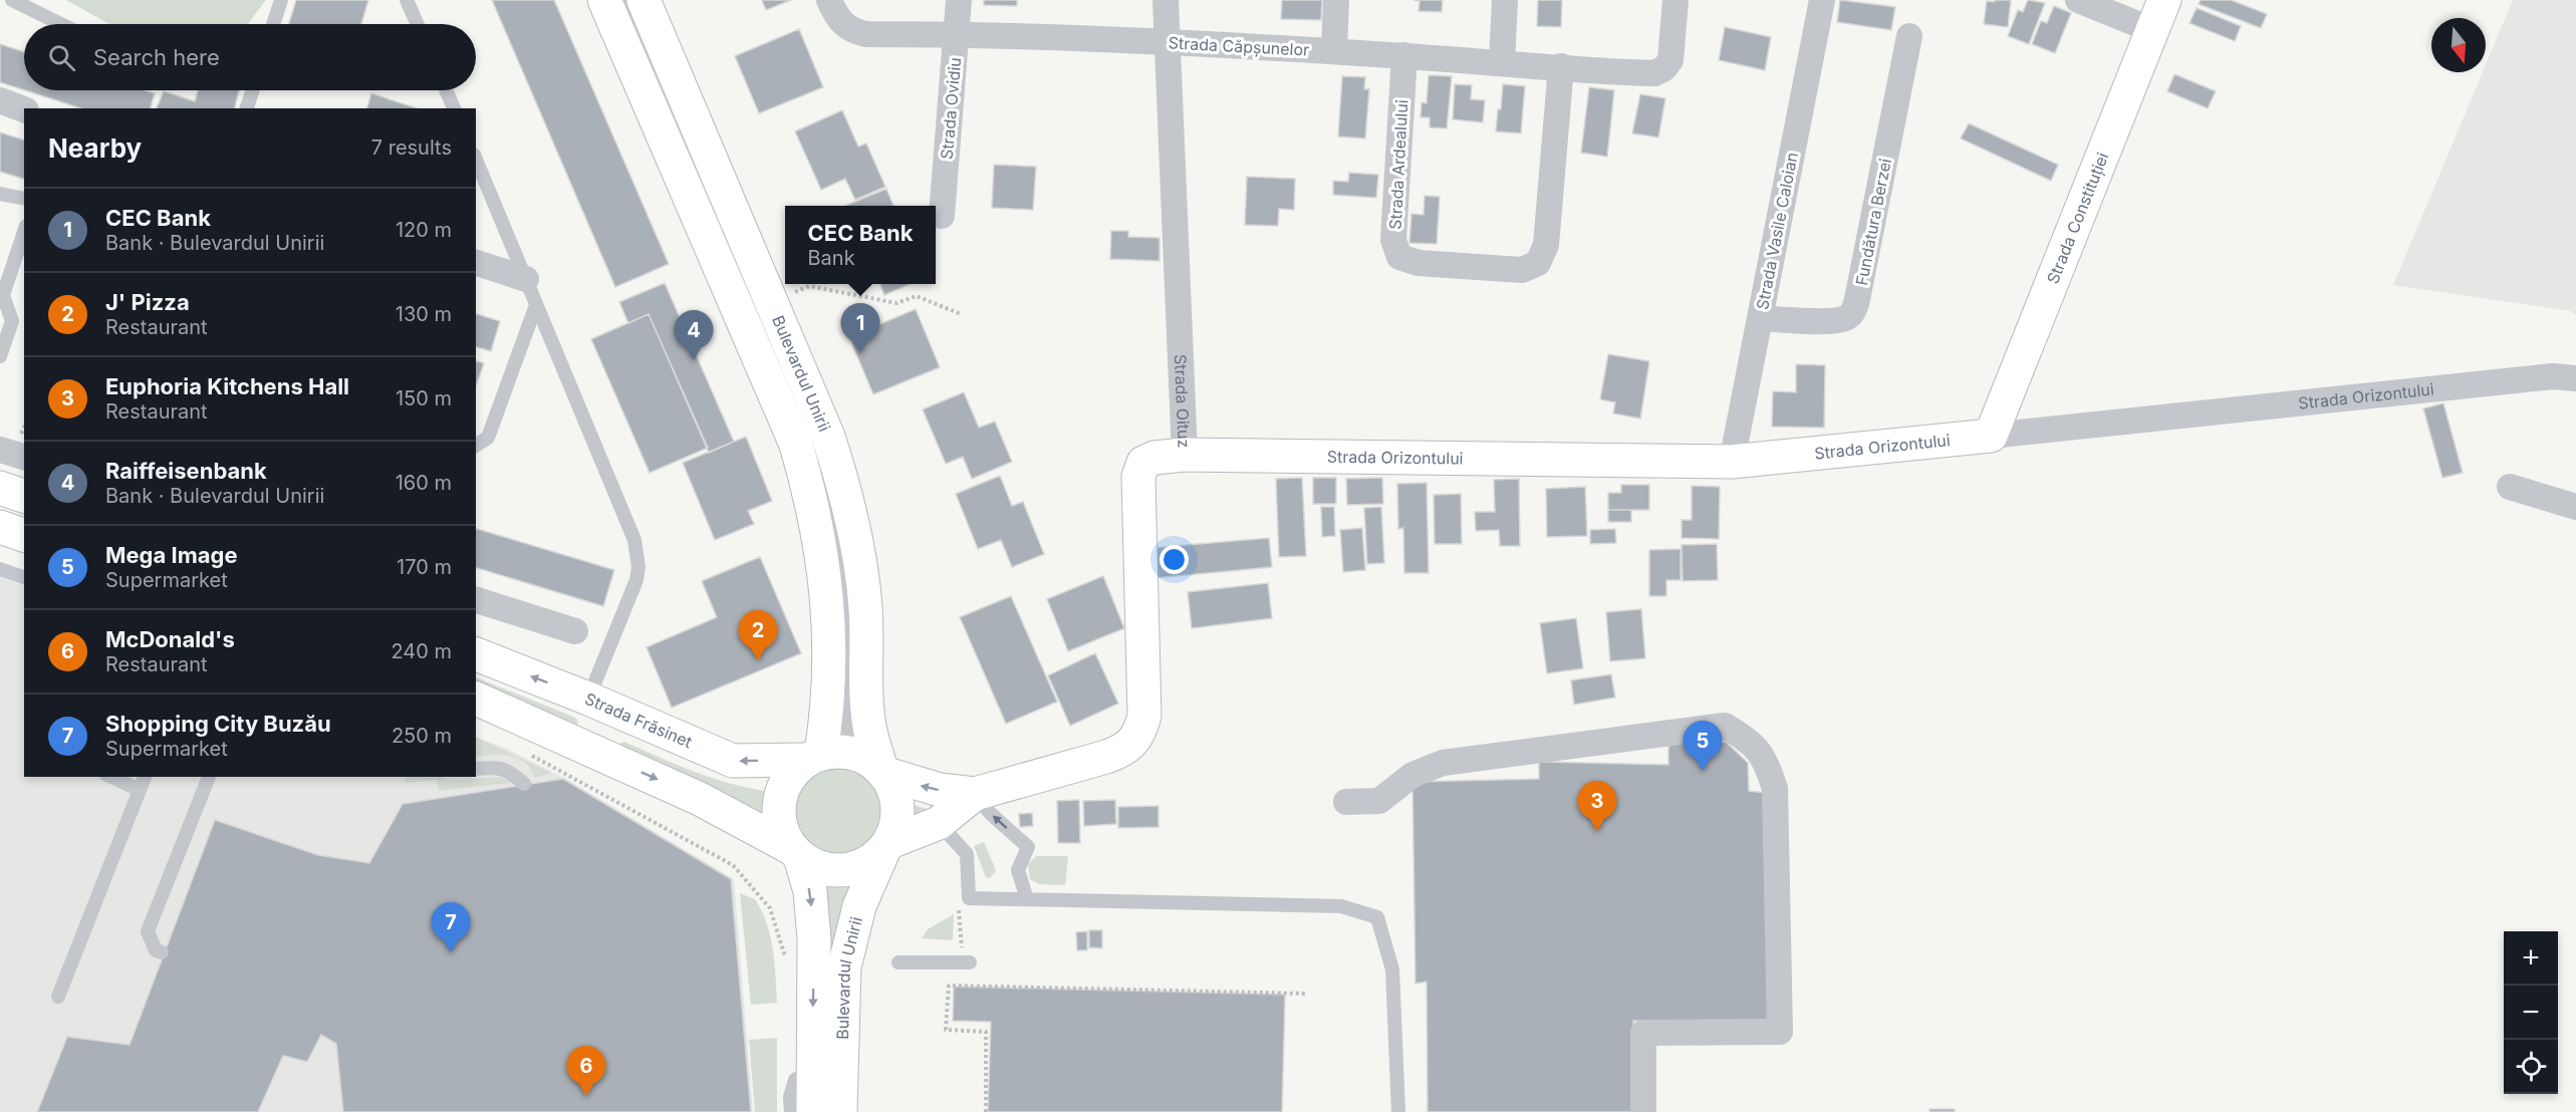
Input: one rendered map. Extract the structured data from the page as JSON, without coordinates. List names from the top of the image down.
{
  "streets": {
    "main road": [
      "Strada Constituției",
      "Bulevardul Unirii",
      "Strada Orizontului",
      "Strada Oituz",
      "Strada Frăsinet"
    ],
    "street": [
      "Strada Căpșunelor",
      "Strada Ovidiu",
      "Strada Ardealului",
      "Fundătura Berzei",
      "Strada Vasile Caloian"
    ]
  },
  "crossings": [
    ["Strada Căpșunelor", "Strada Ovidiu"],
    ["Strada Căpșunelor", "Strada Ardealului"],
    ["Strada Căpșunelor", "Strada Oituz"],
    ["Strada Constituției", "Strada Orizontului"],
    ["Fundătura Berzei", "Strada Vasile Caloian"],
    ["Strada Vasile Caloian", "Strada Orizontului"],
    ["Bulevardul Unirii", "Strada Oituz"],
    ["Bulevardul Unirii", "Strada Frăsinet"],
    ["Strada Orizontului", "Strada Oituz"],
    ["Strada Oituz", "Strada Frăsinet"]
  ],
  "north": "bottom",
  "page": {
    "search": "Search here",
    "heading": ["Nearby", "7 results"],
    "list": [
      {
        "mark": "1",
        "name": "CEC Bank",
        "note": "Bank · Bulevardul Unirii",
        "value": "120 m"
      },
      {
        "mark": "2",
        "name": "J' Pizza",
        "note": "Restaurant",
        "value": "130 m"
      },
      {
        "mark": "3",
        "name": "Euphoria Kitchens Hall",
        "note": "Restaurant",
        "value": "150 m"
      },
      {
        "mark": "4",
        "name": "Raiffeisenbank",
        "note": "Bank · Bulevardul Unirii",
        "value": "160 m"
      },
      {
        "mark": "5",
        "name": "Mega Image",
        "note": "Supermarket",
        "value": "170 m"
      },
      {
        "mark": "6",
        "name": "McDonald's",
        "note": "Restaurant",
        "value": "240 m"
      },
      {
        "mark": "7",
        "name": "Shopping City Buzău",
        "note": "Supermarket",
        "value": "250 m"
      }
    ],
    "popup": ["CEC Bank", "Bank"],
    "pins": [
      "1",
      "4",
      "2",
      "5",
      "3",
      "7",
      "6"
    ],
    "map_buttons": ["+", "−"]
  }
}
